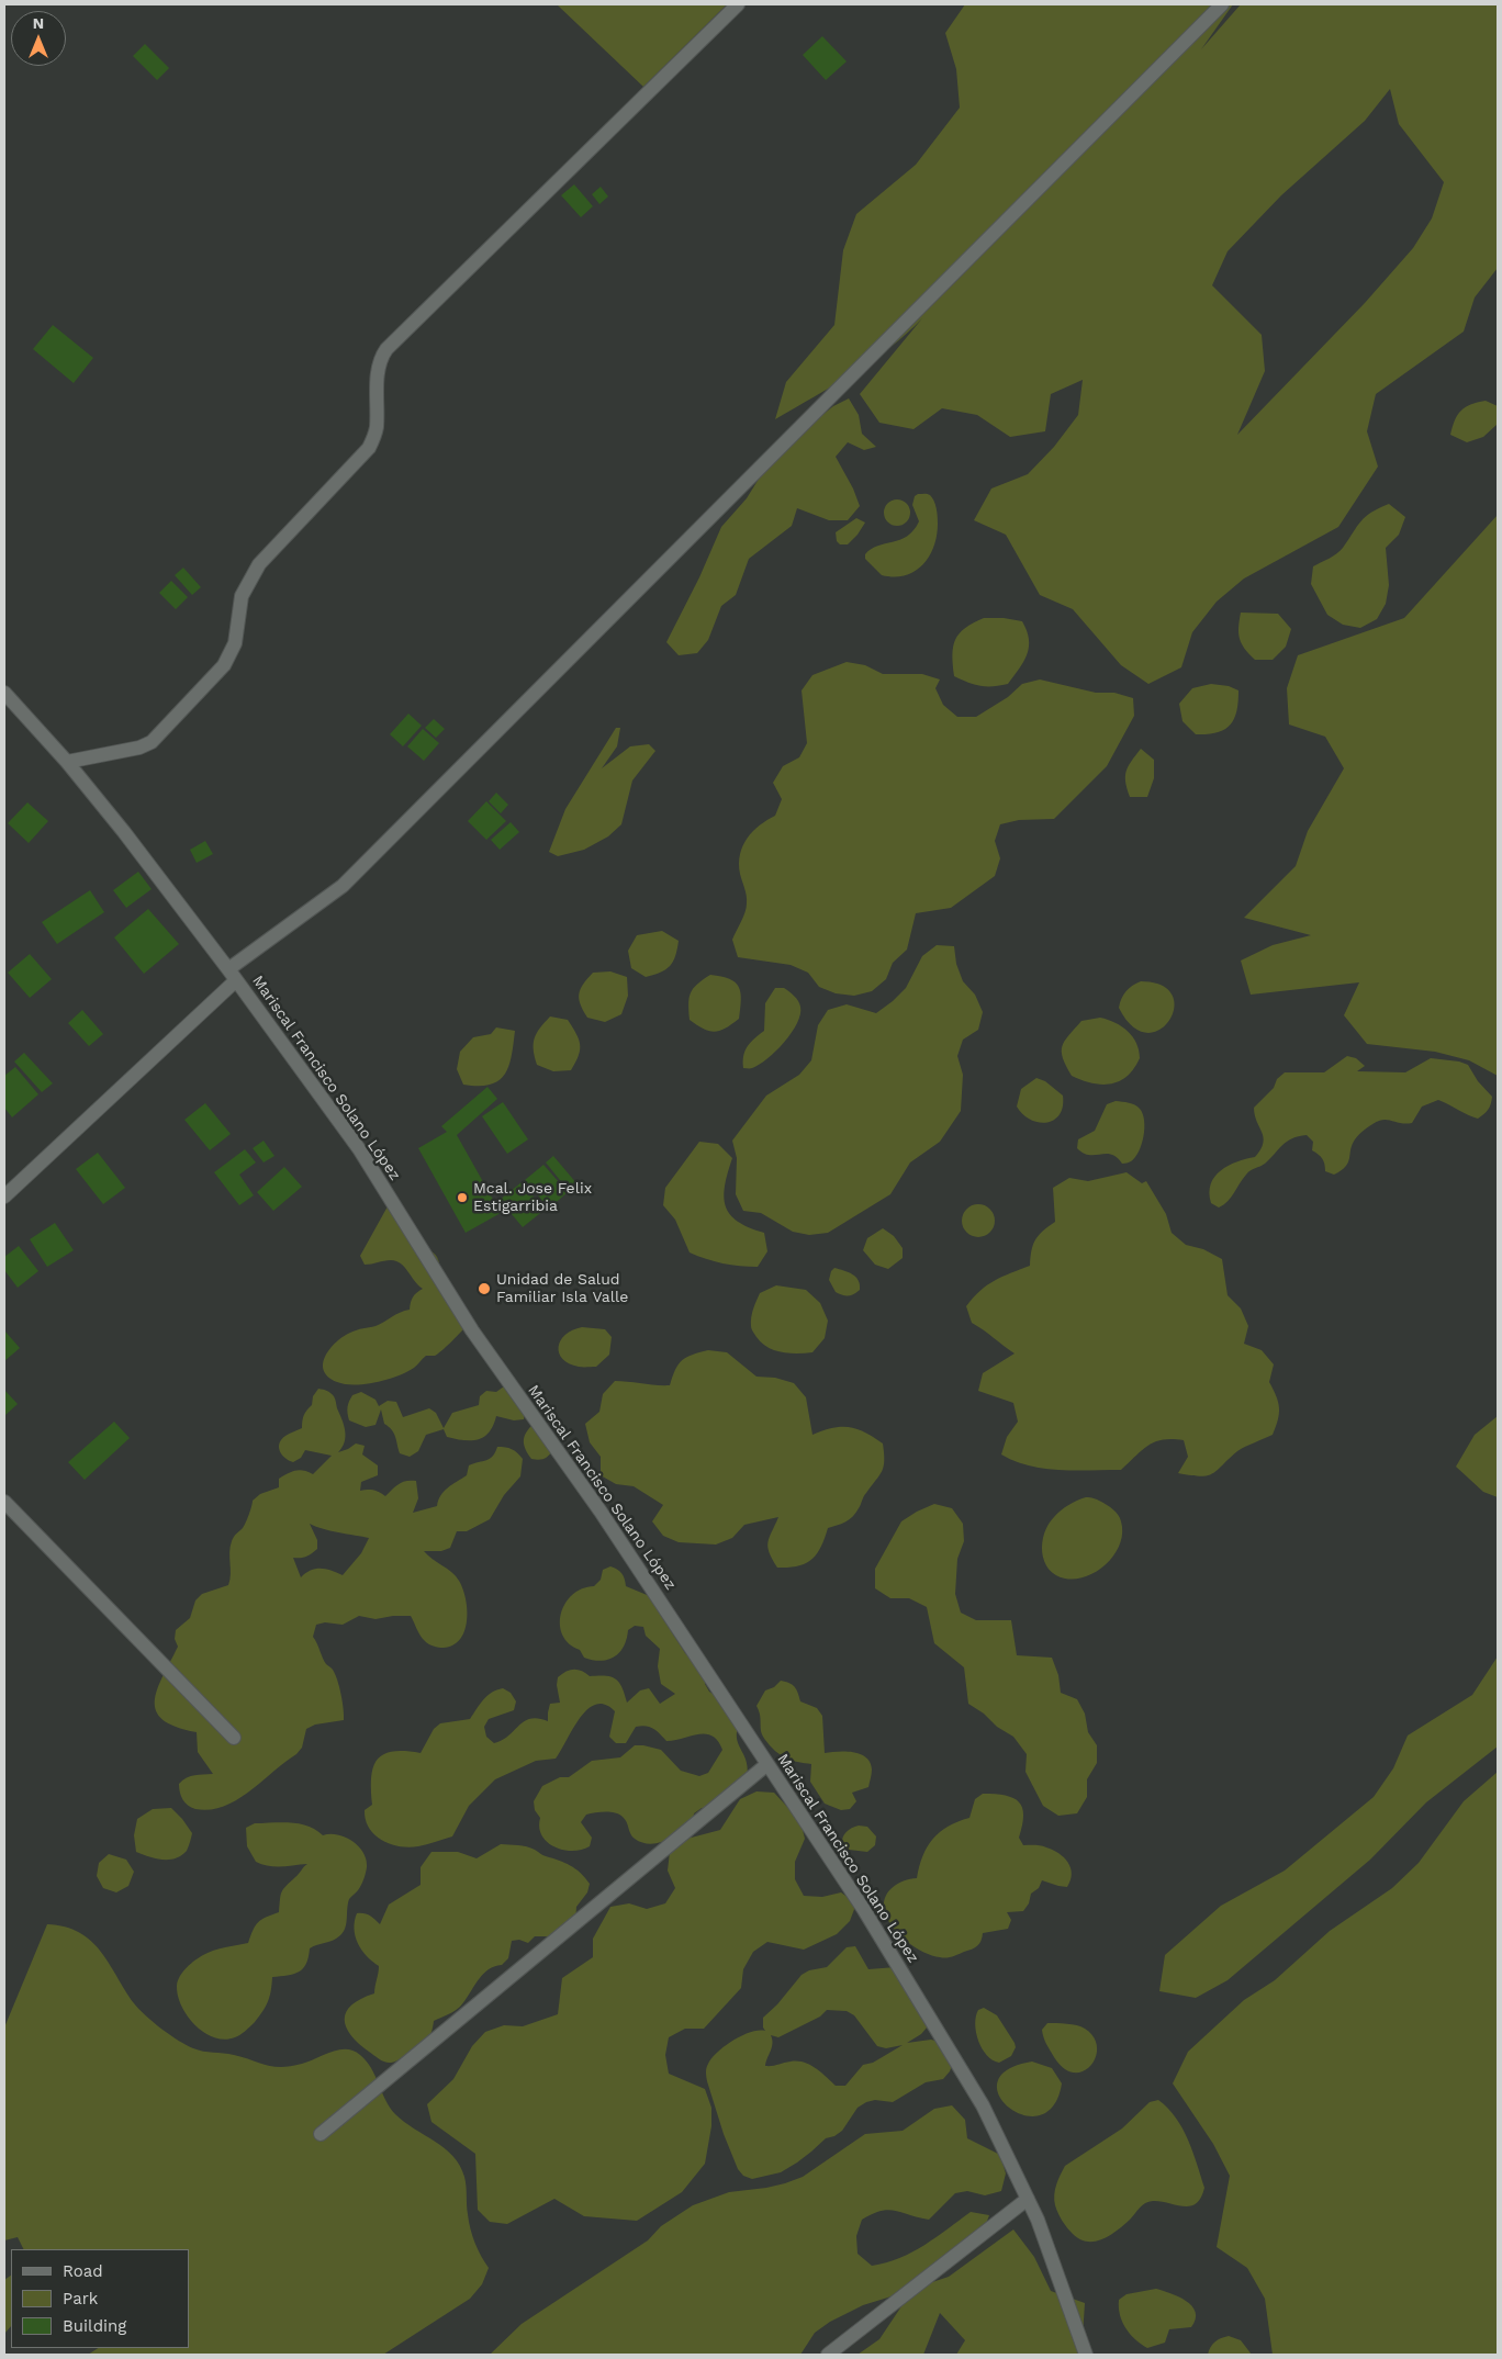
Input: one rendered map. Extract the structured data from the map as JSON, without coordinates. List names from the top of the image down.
{
  "streets": {
    "street": ["Mariscal Francisco Solano López"]
  },
  "places": ["Mcal. Jose Felix Estigarribia", "Unidad de Salud Familiar Isla Valle"],
  "legend": ["Road", "Park", "Building"],
  "north": "top"
}
